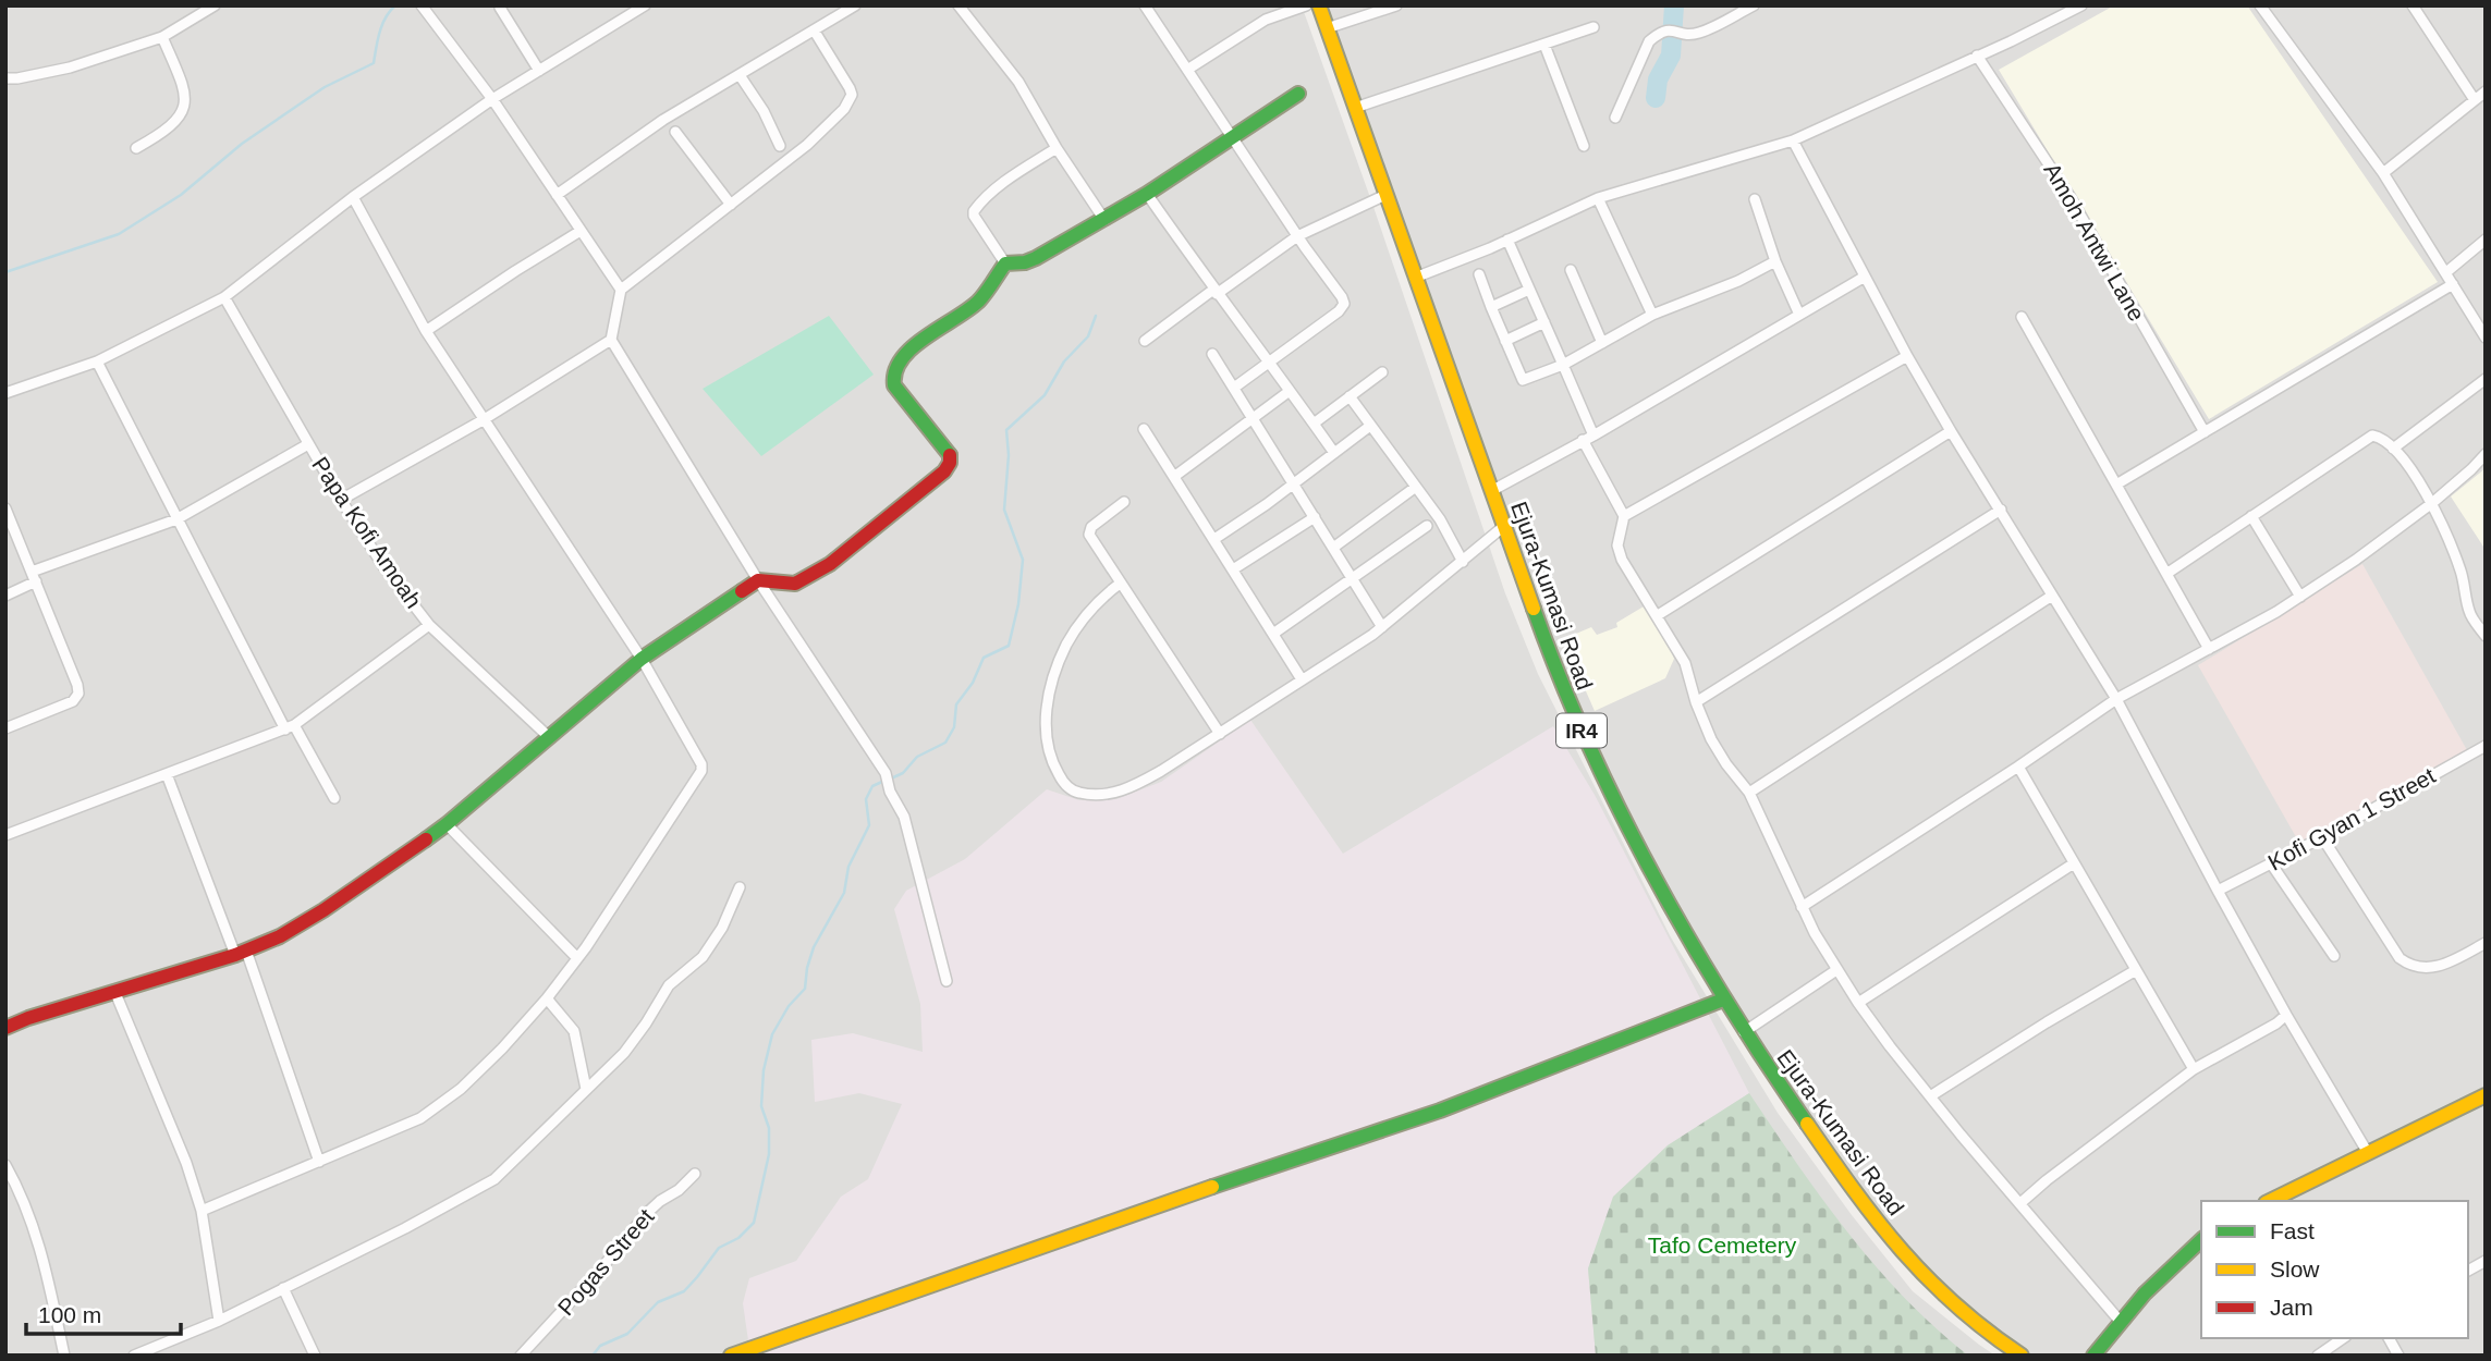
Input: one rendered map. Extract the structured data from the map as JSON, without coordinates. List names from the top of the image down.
{
  "streets": {
    "street": [
      "Amoh Antwi Lane",
      "Papa Kofi Amoah",
      "Ejura-Kumasi Road",
      "IR4",
      "Kofi Gyan 1 Street",
      "Pogas Street"
    ]
  },
  "parks": ["Tafo Cemetery"],
  "legend": ["Fast", "Slow", "Jam"],
  "scale_bar": "100 m"
}
